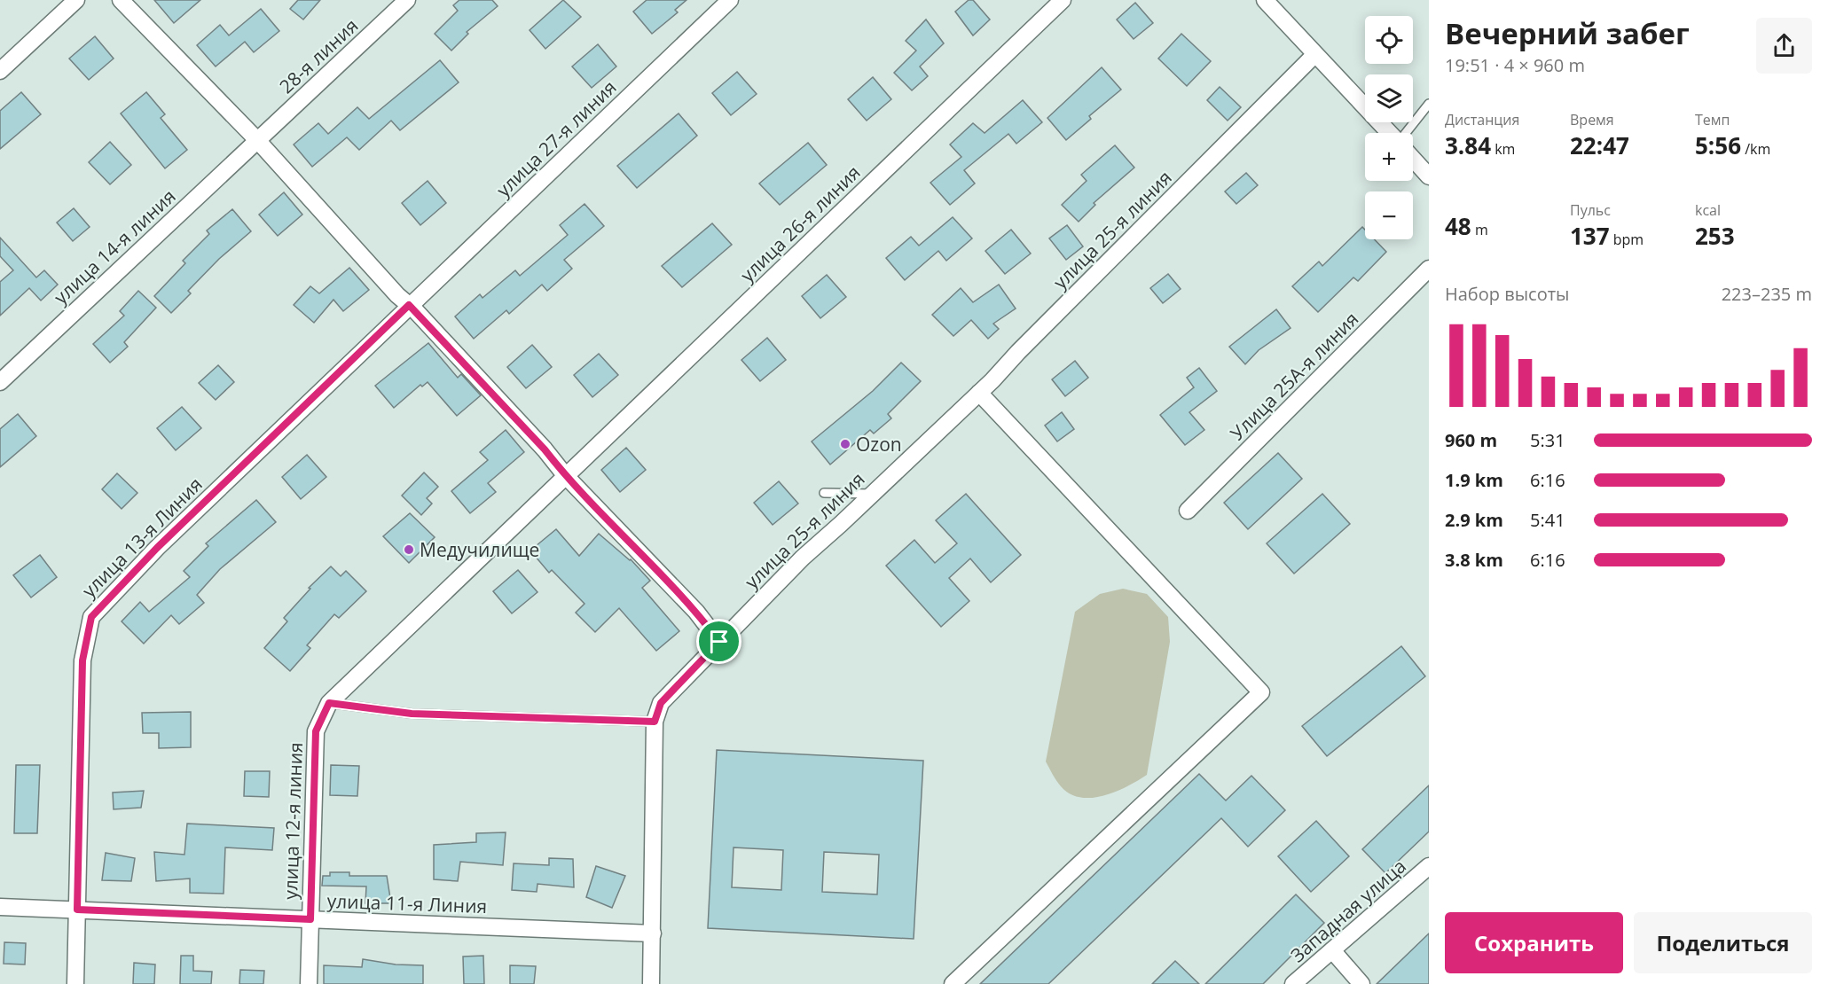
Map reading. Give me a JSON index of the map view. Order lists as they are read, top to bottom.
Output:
{
  "streets": {
    "street": [
      "28-я линия",
      "улица 27-я линия",
      "улица 26-я линия",
      "улица 25-я линия",
      "улица 14-я линия",
      "Улица 25А-я линия",
      "улица 13-я Линия",
      "улица 12-я линия",
      "улица 11-я Линия",
      "Западная улица"
    ]
  },
  "crossings": [
    ["28-я линия", "улица 14-я линия"],
    ["улица 27-я линия", "улица 13-я Линия"],
    ["улица 26-я линия", "улица 12-я линия"],
    ["улица 25-я линия", "улица 11-я Линия"],
    ["улица 13-я Линия", "улица 11-я Линия"],
    ["улица 12-я линия", "улица 11-я Линия"]
  ],
  "places": ["Ozon", "Медучилище"],
  "page": {
    "heading": ["Вечерний забег", "19:51 · 4 × 960 m"],
    "map_buttons": ["+", "−"],
    "stats": [
      ["Дистанция", "3.84 km"],
      ["Время", "22:47"],
      ["Темп", "5:56 /km"],
      ["48 m"],
      ["Пульс", "137 bpm"],
      ["kcal", "253"]
    ],
    "chart": ["Набор высоты", "223–235 m"],
    "list": [
      {
        "name": "960 m",
        "note": "5:31"
      },
      {
        "name": "1.9 km",
        "note": "6:16"
      },
      {
        "name": "2.9 km",
        "note": "5:41"
      },
      {
        "name": "3.8 km",
        "note": "6:16"
      }
    ],
    "buttons": ["Сохранить", "Поделиться"]
  }
}
